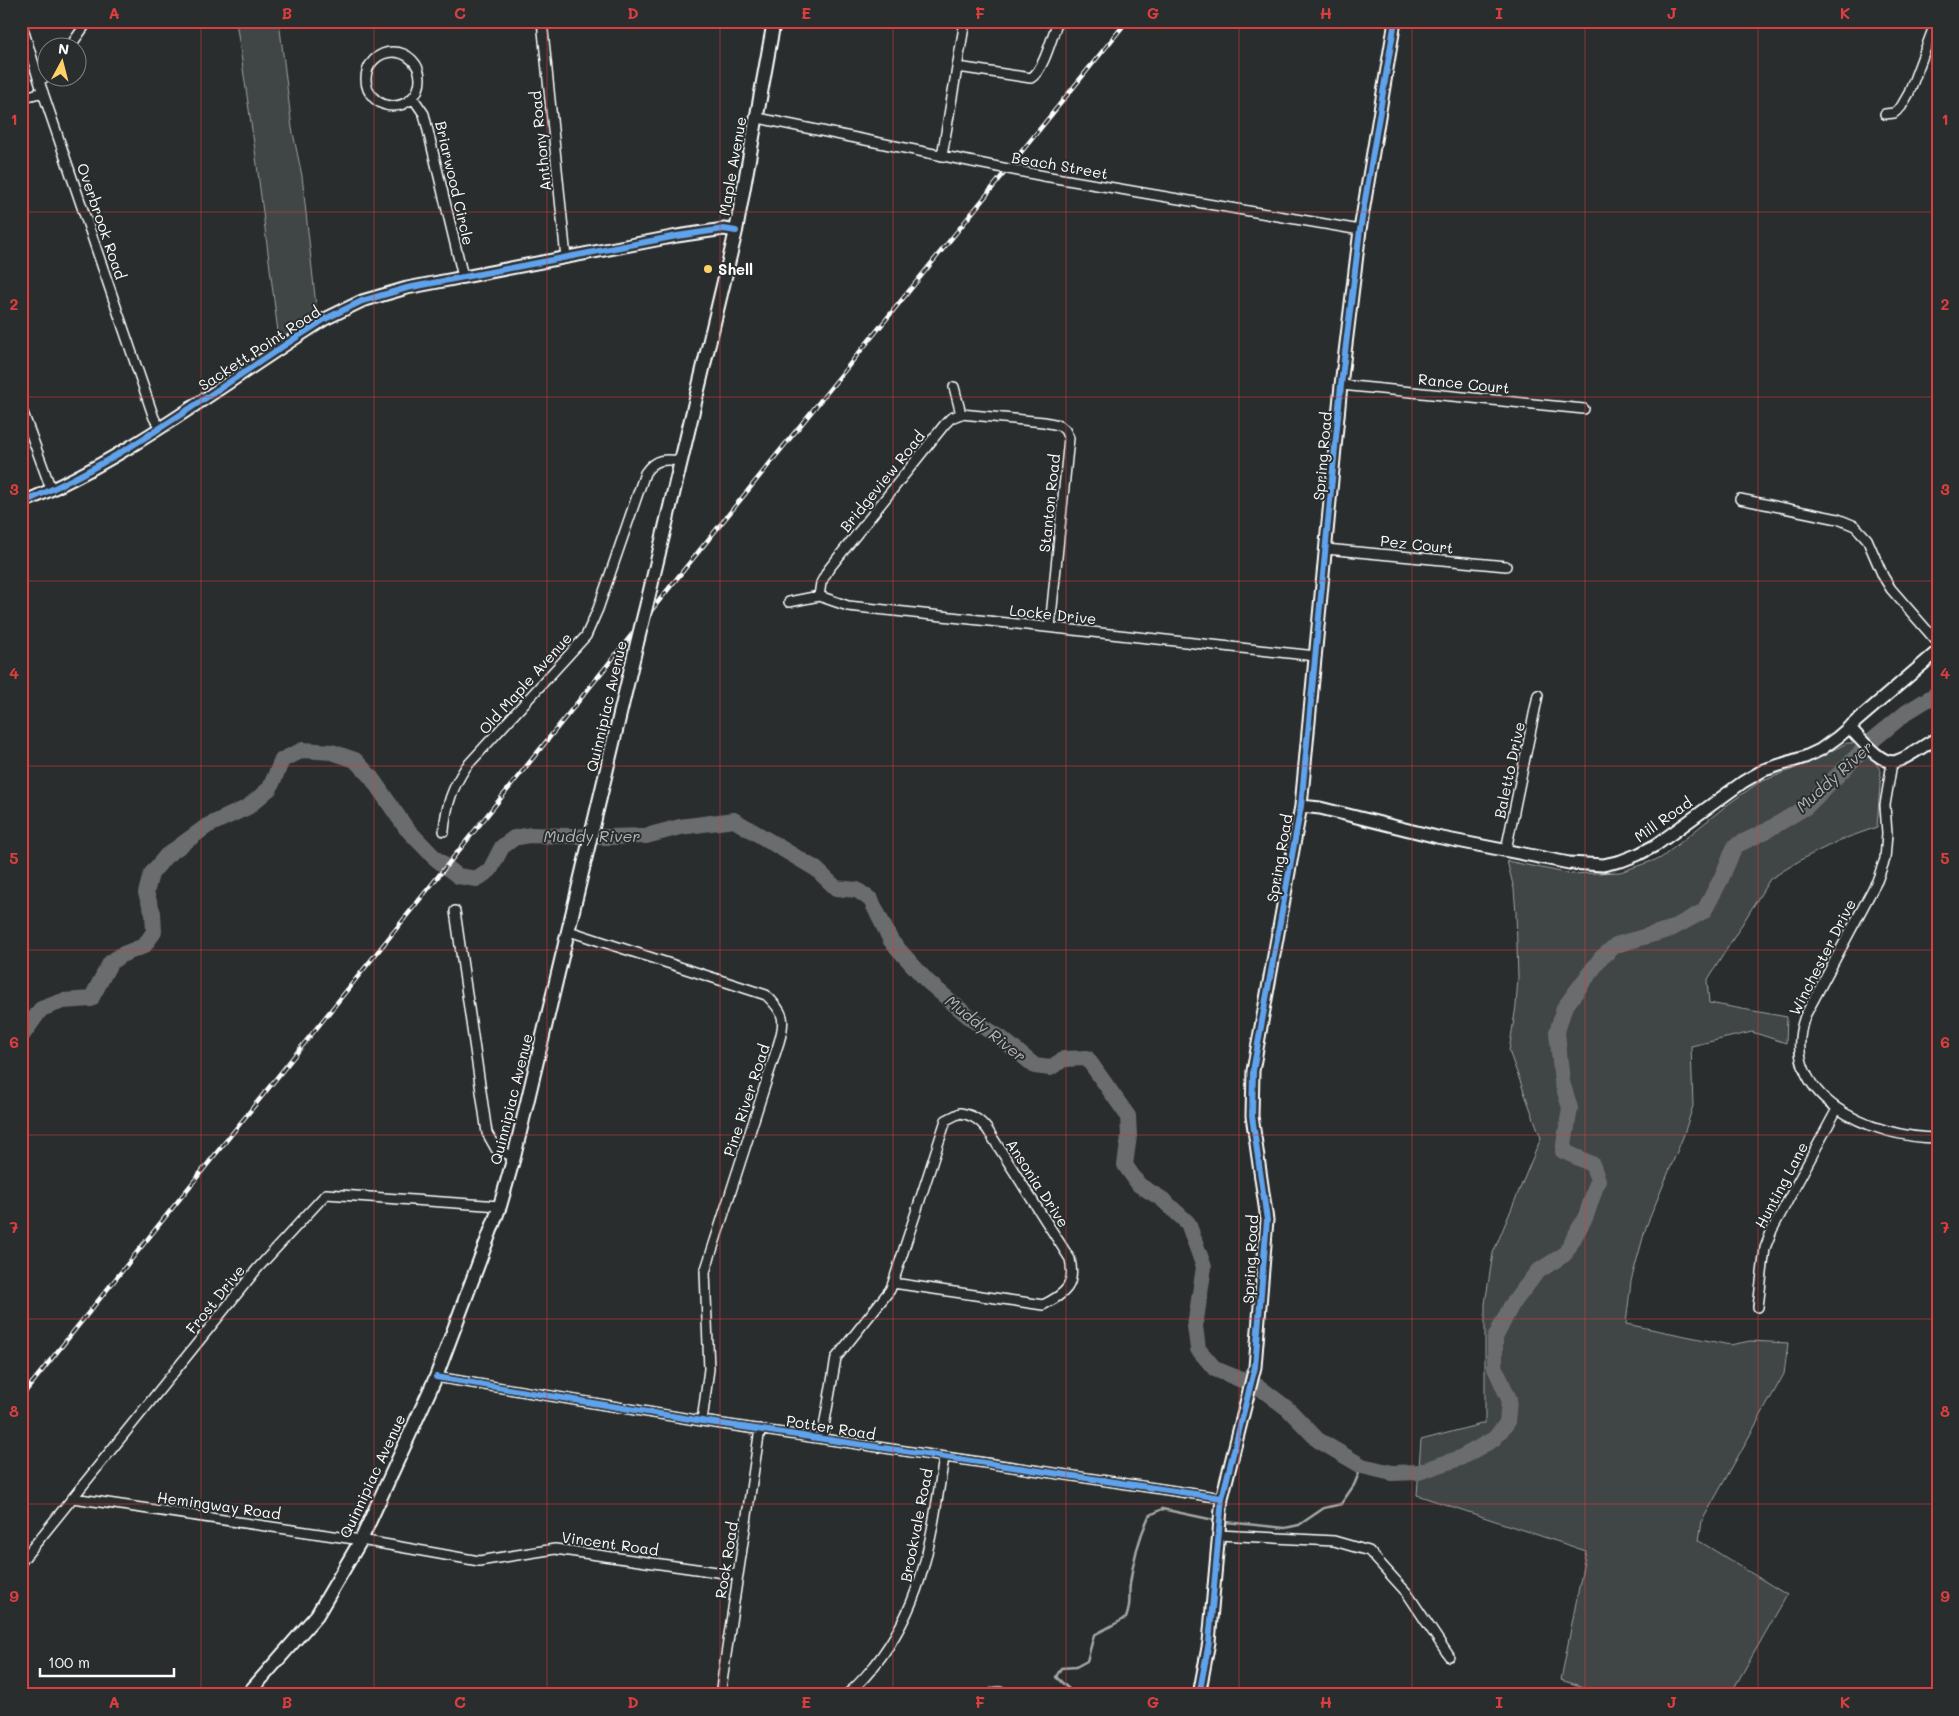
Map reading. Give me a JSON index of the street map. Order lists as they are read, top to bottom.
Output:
{
  "streets": {
    "main road": ["Maple Avenue", "Quinnipiac Avenue"],
    "street": [
      "Anthony Road",
      "Beach Street",
      "Briarwood Circle",
      "Overbrook Road",
      "Sackett Point Road",
      "Rance Court",
      "Spring Road",
      "Bridgeview Road",
      "Stanton Road",
      "Pez Court",
      "Locke Drive",
      "Old Maple Avenue",
      "Baletto Drive",
      "Mill Road",
      "Winchester Drive",
      "Pine River Road",
      "Ansonia Drive",
      "Hunting Lane",
      "Frost Drive",
      "Potter Road",
      "Hemingway Road",
      "Brookvale Road",
      "Vincent Road",
      "Rock Road"
    ]
  },
  "crossings": [
    ["Anthony Road", "Sackett Point Road"],
    ["Beach Street", "Maple Avenue"],
    ["Beach Street", "Spring Road"],
    ["Maple Avenue", "Sackett Point Road"],
    ["Maple Avenue", "Old Maple Avenue"],
    ["Maple Avenue", "Quinnipiac Avenue"],
    ["Briarwood Circle", "Sackett Point Road"],
    ["Overbrook Road", "Sackett Point Road"],
    ["Rance Court", "Spring Road"],
    ["Spring Road", "Pez Court"],
    ["Spring Road", "Locke Drive"],
    ["Spring Road", "Mill Road"],
    ["Spring Road", "Potter Road"],
    ["Bridgeview Road", "Stanton Road"],
    ["Bridgeview Road", "Locke Drive"],
    ["Stanton Road", "Locke Drive"],
    ["Old Maple Avenue", "Quinnipiac Avenue"],
    ["Quinnipiac Avenue", "Pine River Road"],
    ["Quinnipiac Avenue", "Frost Drive"],
    ["Quinnipiac Avenue", "Potter Road"],
    ["Quinnipiac Avenue", "Hemingway Road"],
    ["Quinnipiac Avenue", "Vincent Road"],
    ["Baletto Drive", "Mill Road"],
    ["Winchester Drive", "Hunting Lane"],
    ["Pine River Road", "Potter Road"],
    ["Ansonia Drive", "Potter Road"],
    ["Frost Drive", "Hemingway Road"],
    ["Potter Road", "Brookvale Road"],
    ["Potter Road", "Rock Road"],
    ["Hemingway Road", "Vincent Road"],
    ["Vincent Road", "Rock Road"]
  ],
  "water": ["Muddy River"],
  "places": ["Shell"],
  "scale_bar": "100 m",
  "north": "top",
  "grid": {
    "columns": [
      "A",
      "B",
      "C",
      "D",
      "E",
      "F",
      "G",
      "H",
      "I",
      "J",
      "K"
    ],
    "rows": [
      "1",
      "2",
      "3",
      "4",
      "5",
      "6",
      "7",
      "8",
      "9"
    ]
  }
}
